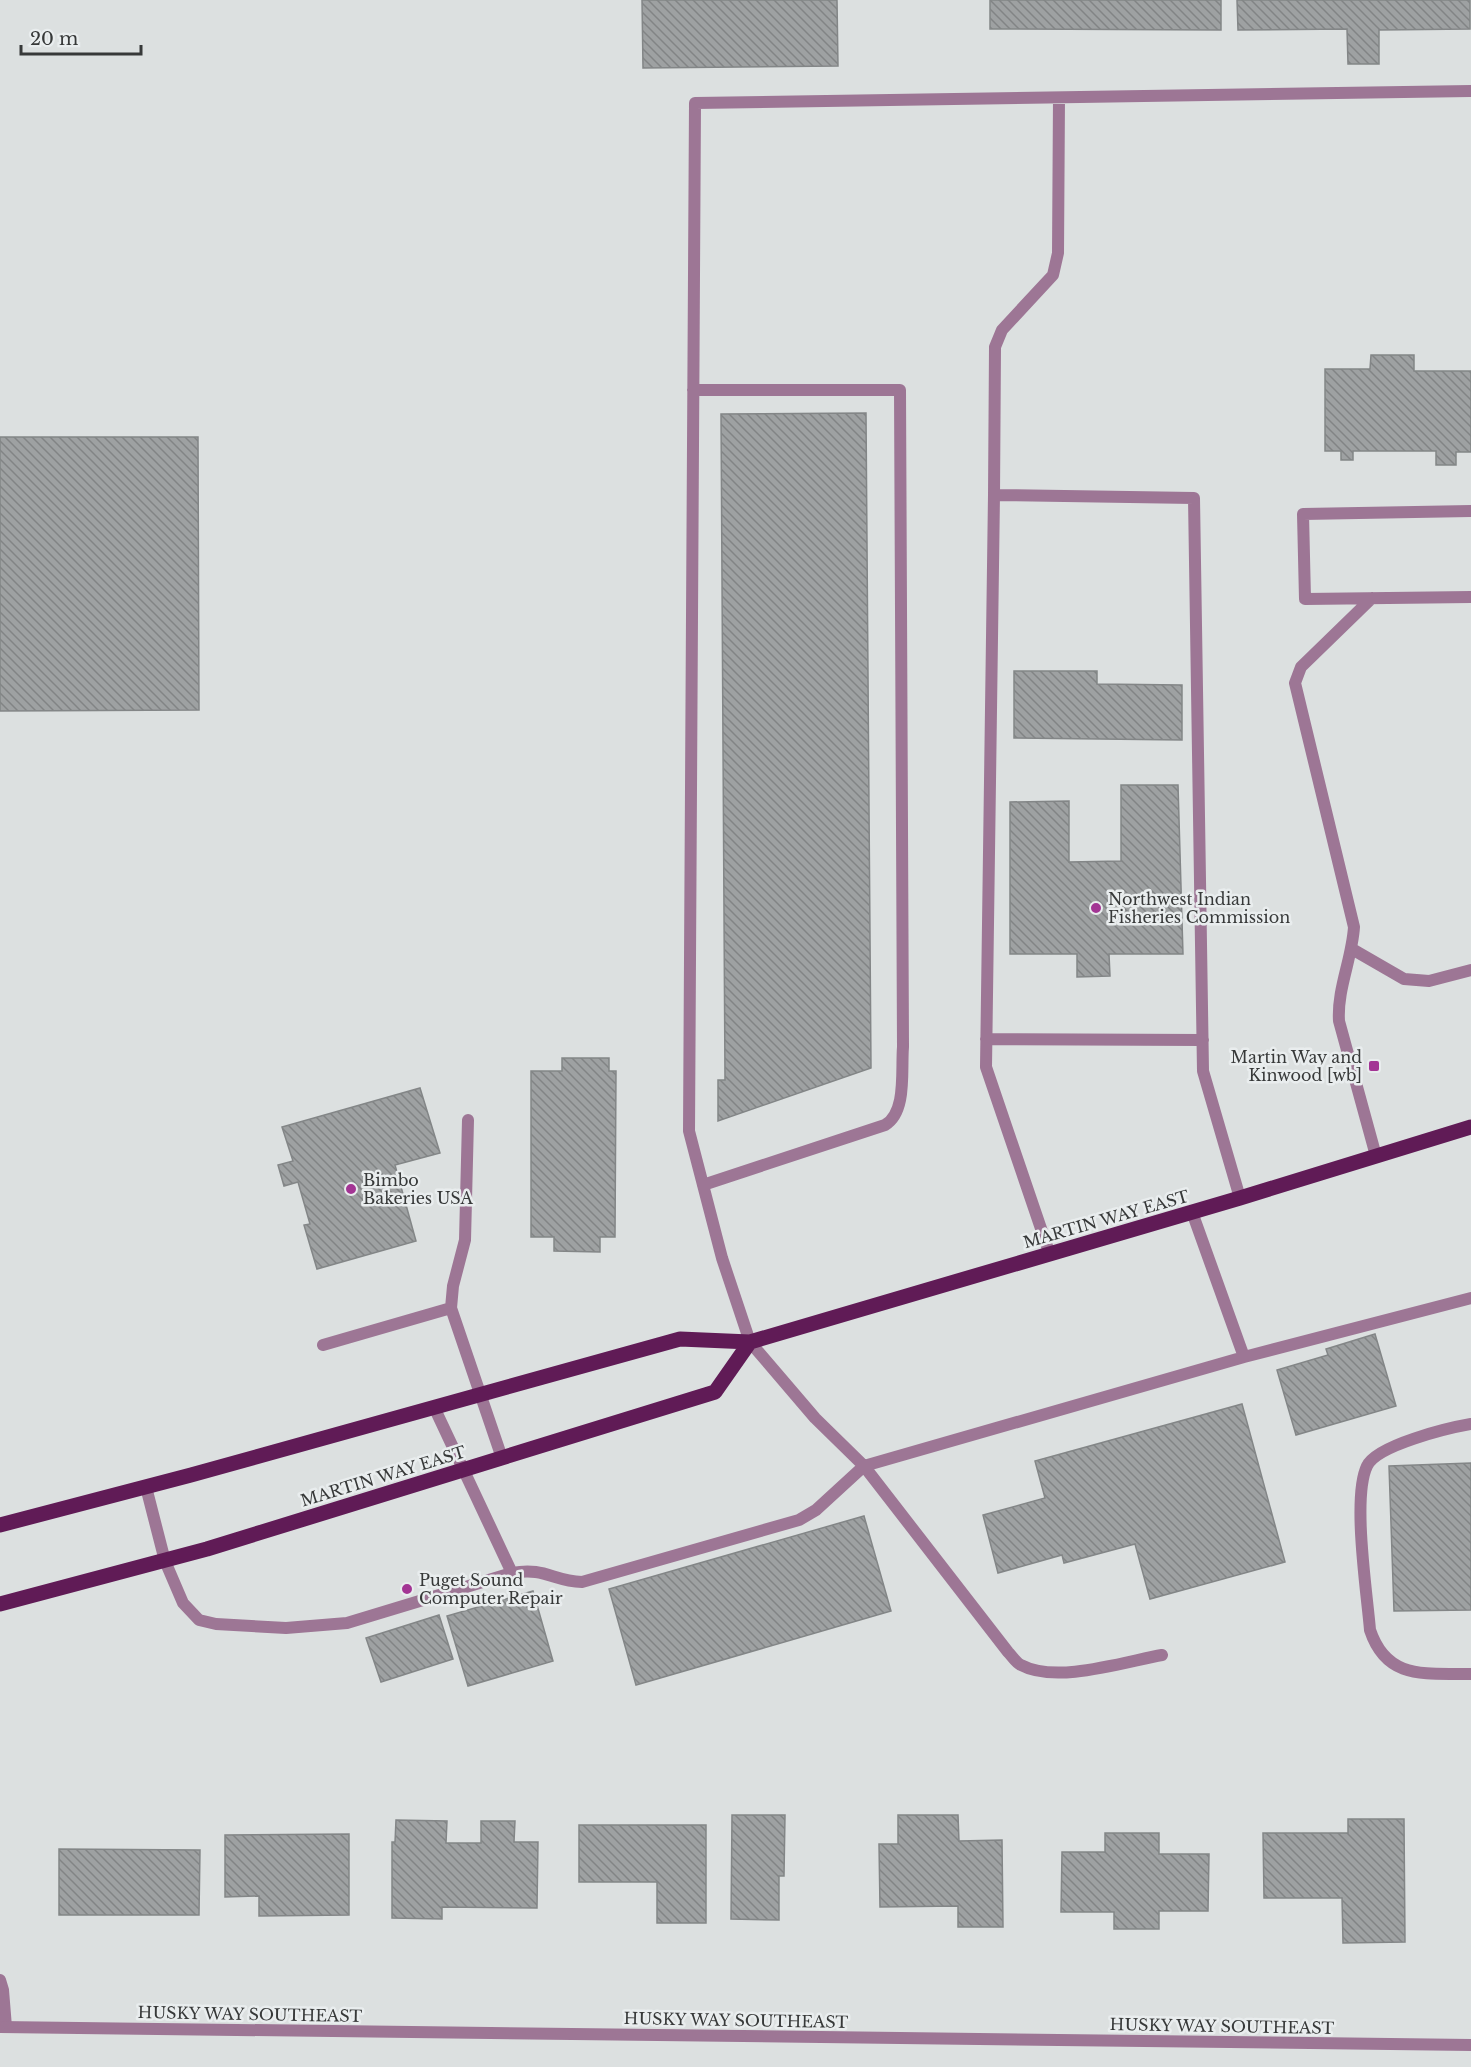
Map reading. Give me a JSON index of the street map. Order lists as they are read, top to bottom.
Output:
{
  "streets": {
    "main road": ["MARTIN WAY EAST"],
    "street": ["HUSKY WAY SOUTHEAST"]
  },
  "places": {
    "other": ["Northwest Indian Fisheries Commission", "Bimbo Bakeries USA", "Puget Sound Computer Repair"],
    "transit": ["Martin Way and Kinwood [wb]"]
  },
  "scale_bar": "20 m"
}
